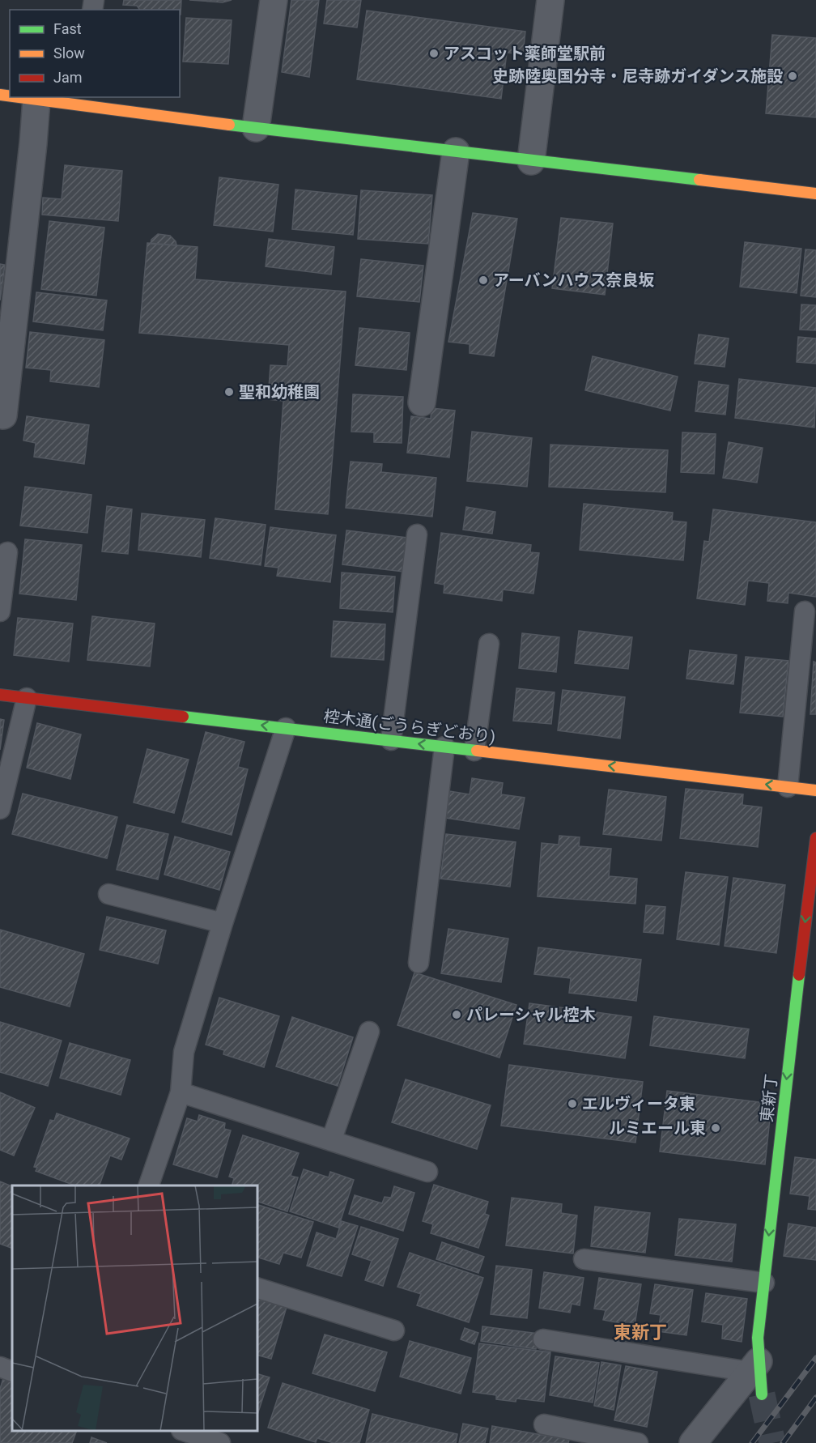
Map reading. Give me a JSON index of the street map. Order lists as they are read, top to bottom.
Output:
{
  "streets": {
    "street": ["椌木通(ごうらぎどおり)", "東新丁"]
  },
  "one_way": ["椌木通(ごうらぎどおり)", "東新丁"],
  "districts": ["東新丁"],
  "places": [
    "アスコット薬師堂駅前",
    "史跡陸奥国分寺・尼寺跡ガイダンス施設",
    "アーバンハウス奈良坂",
    "聖和幼稚園",
    "パレーシャル椌木",
    "エルヴィータ東",
    "ルミエール東"
  ],
  "legend": ["Fast", "Slow", "Jam"]
}
